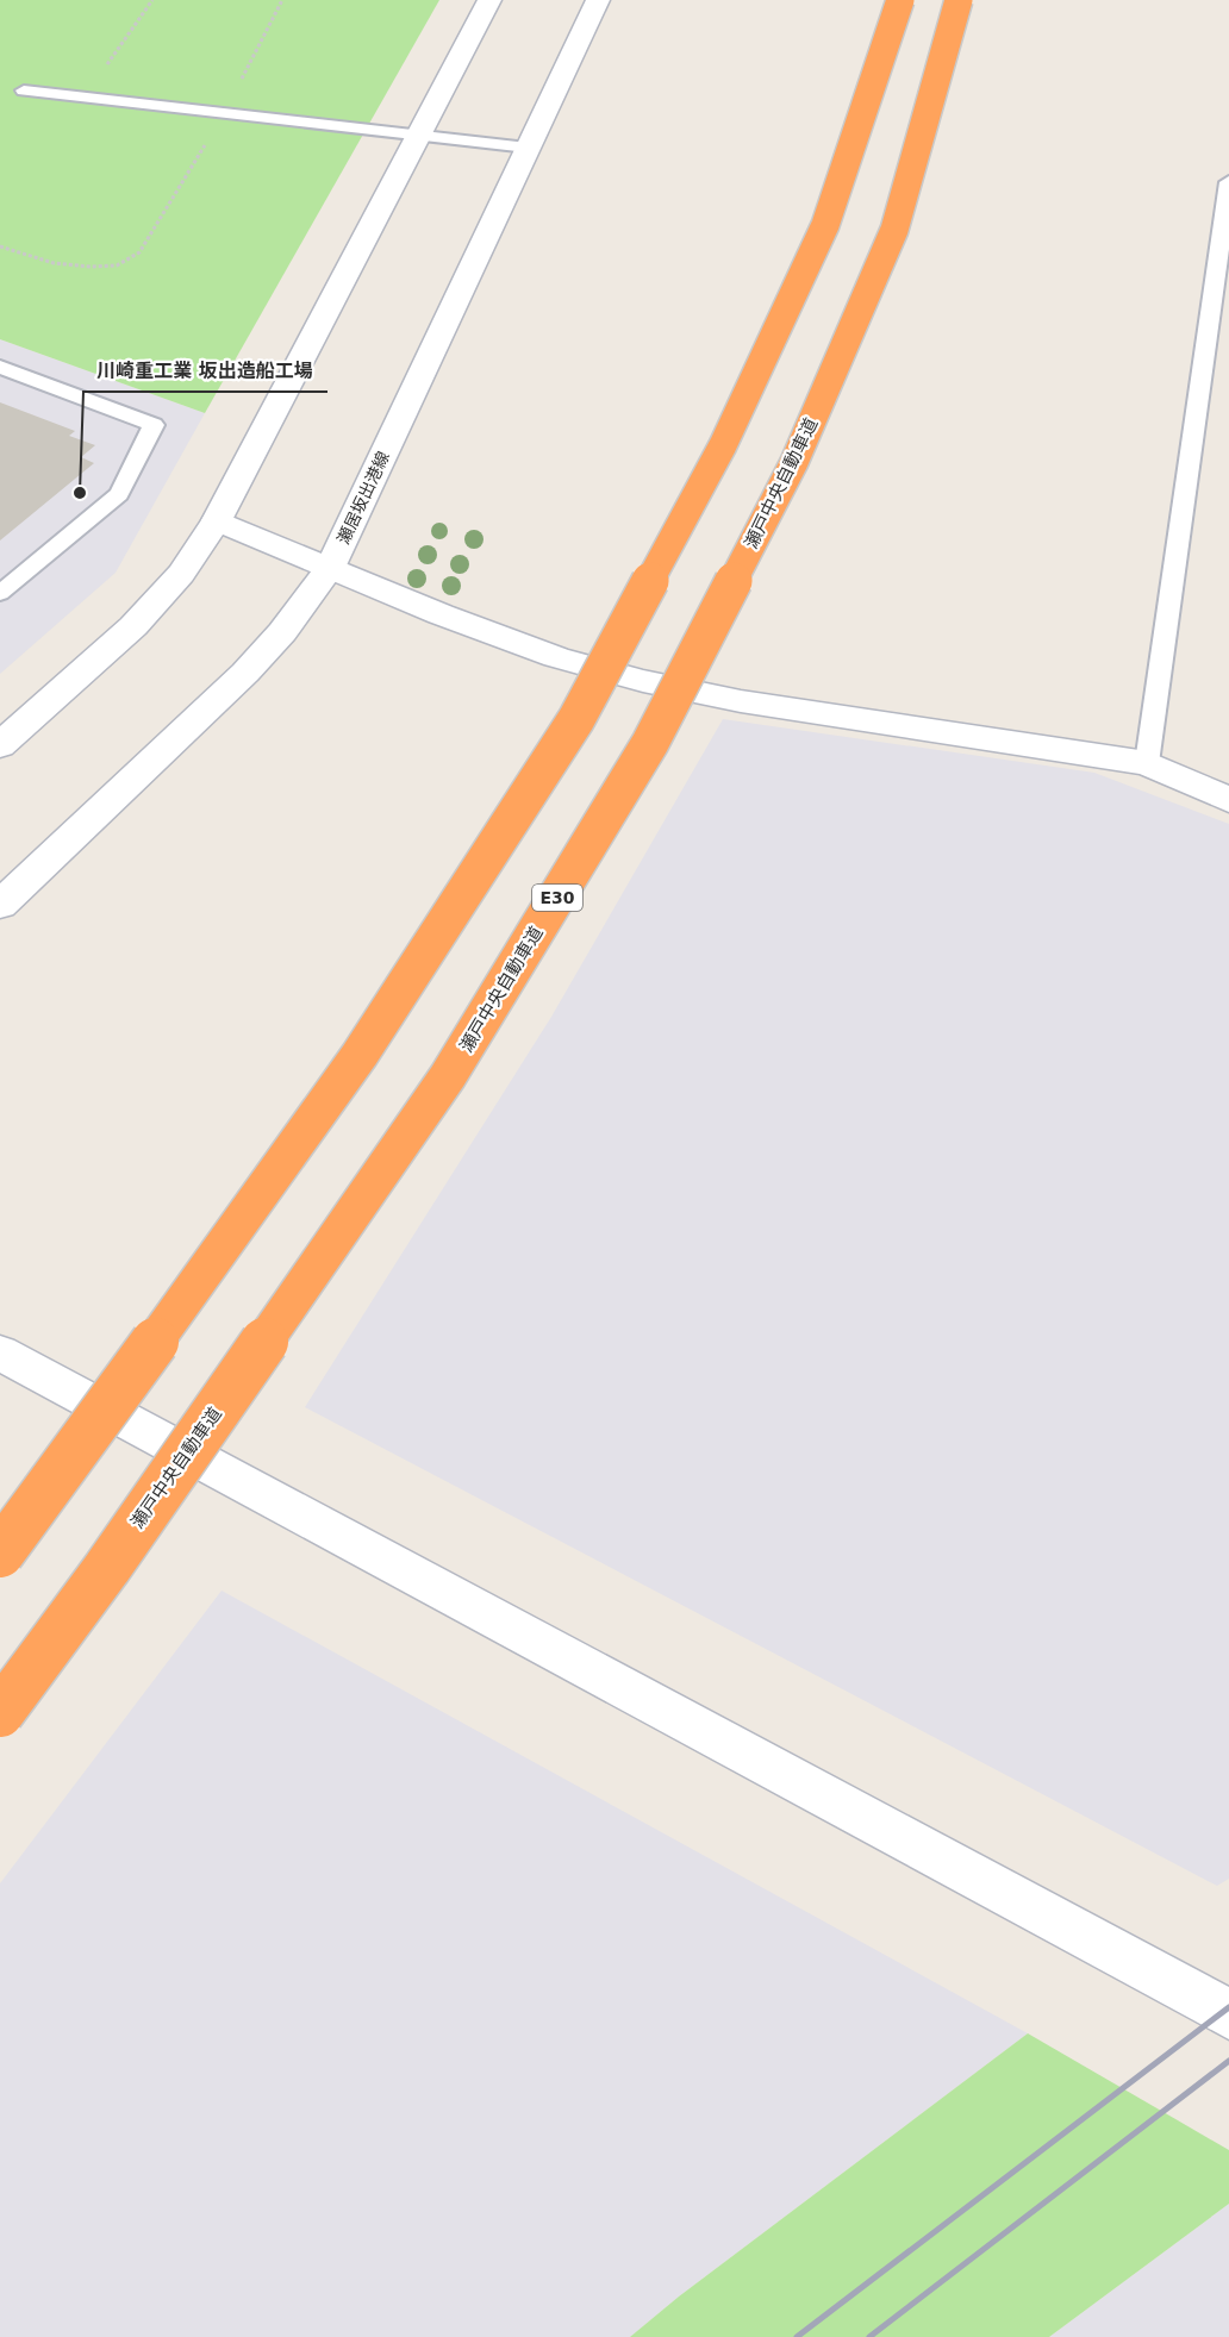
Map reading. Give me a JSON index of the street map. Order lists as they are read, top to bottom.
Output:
{
  "streets": {
    "highway": ["瀬戸中央自動車道", "E30"],
    "main road": ["瀬居坂出港線"]
  },
  "places": ["川崎重工業 坂出造船工場"]
}
